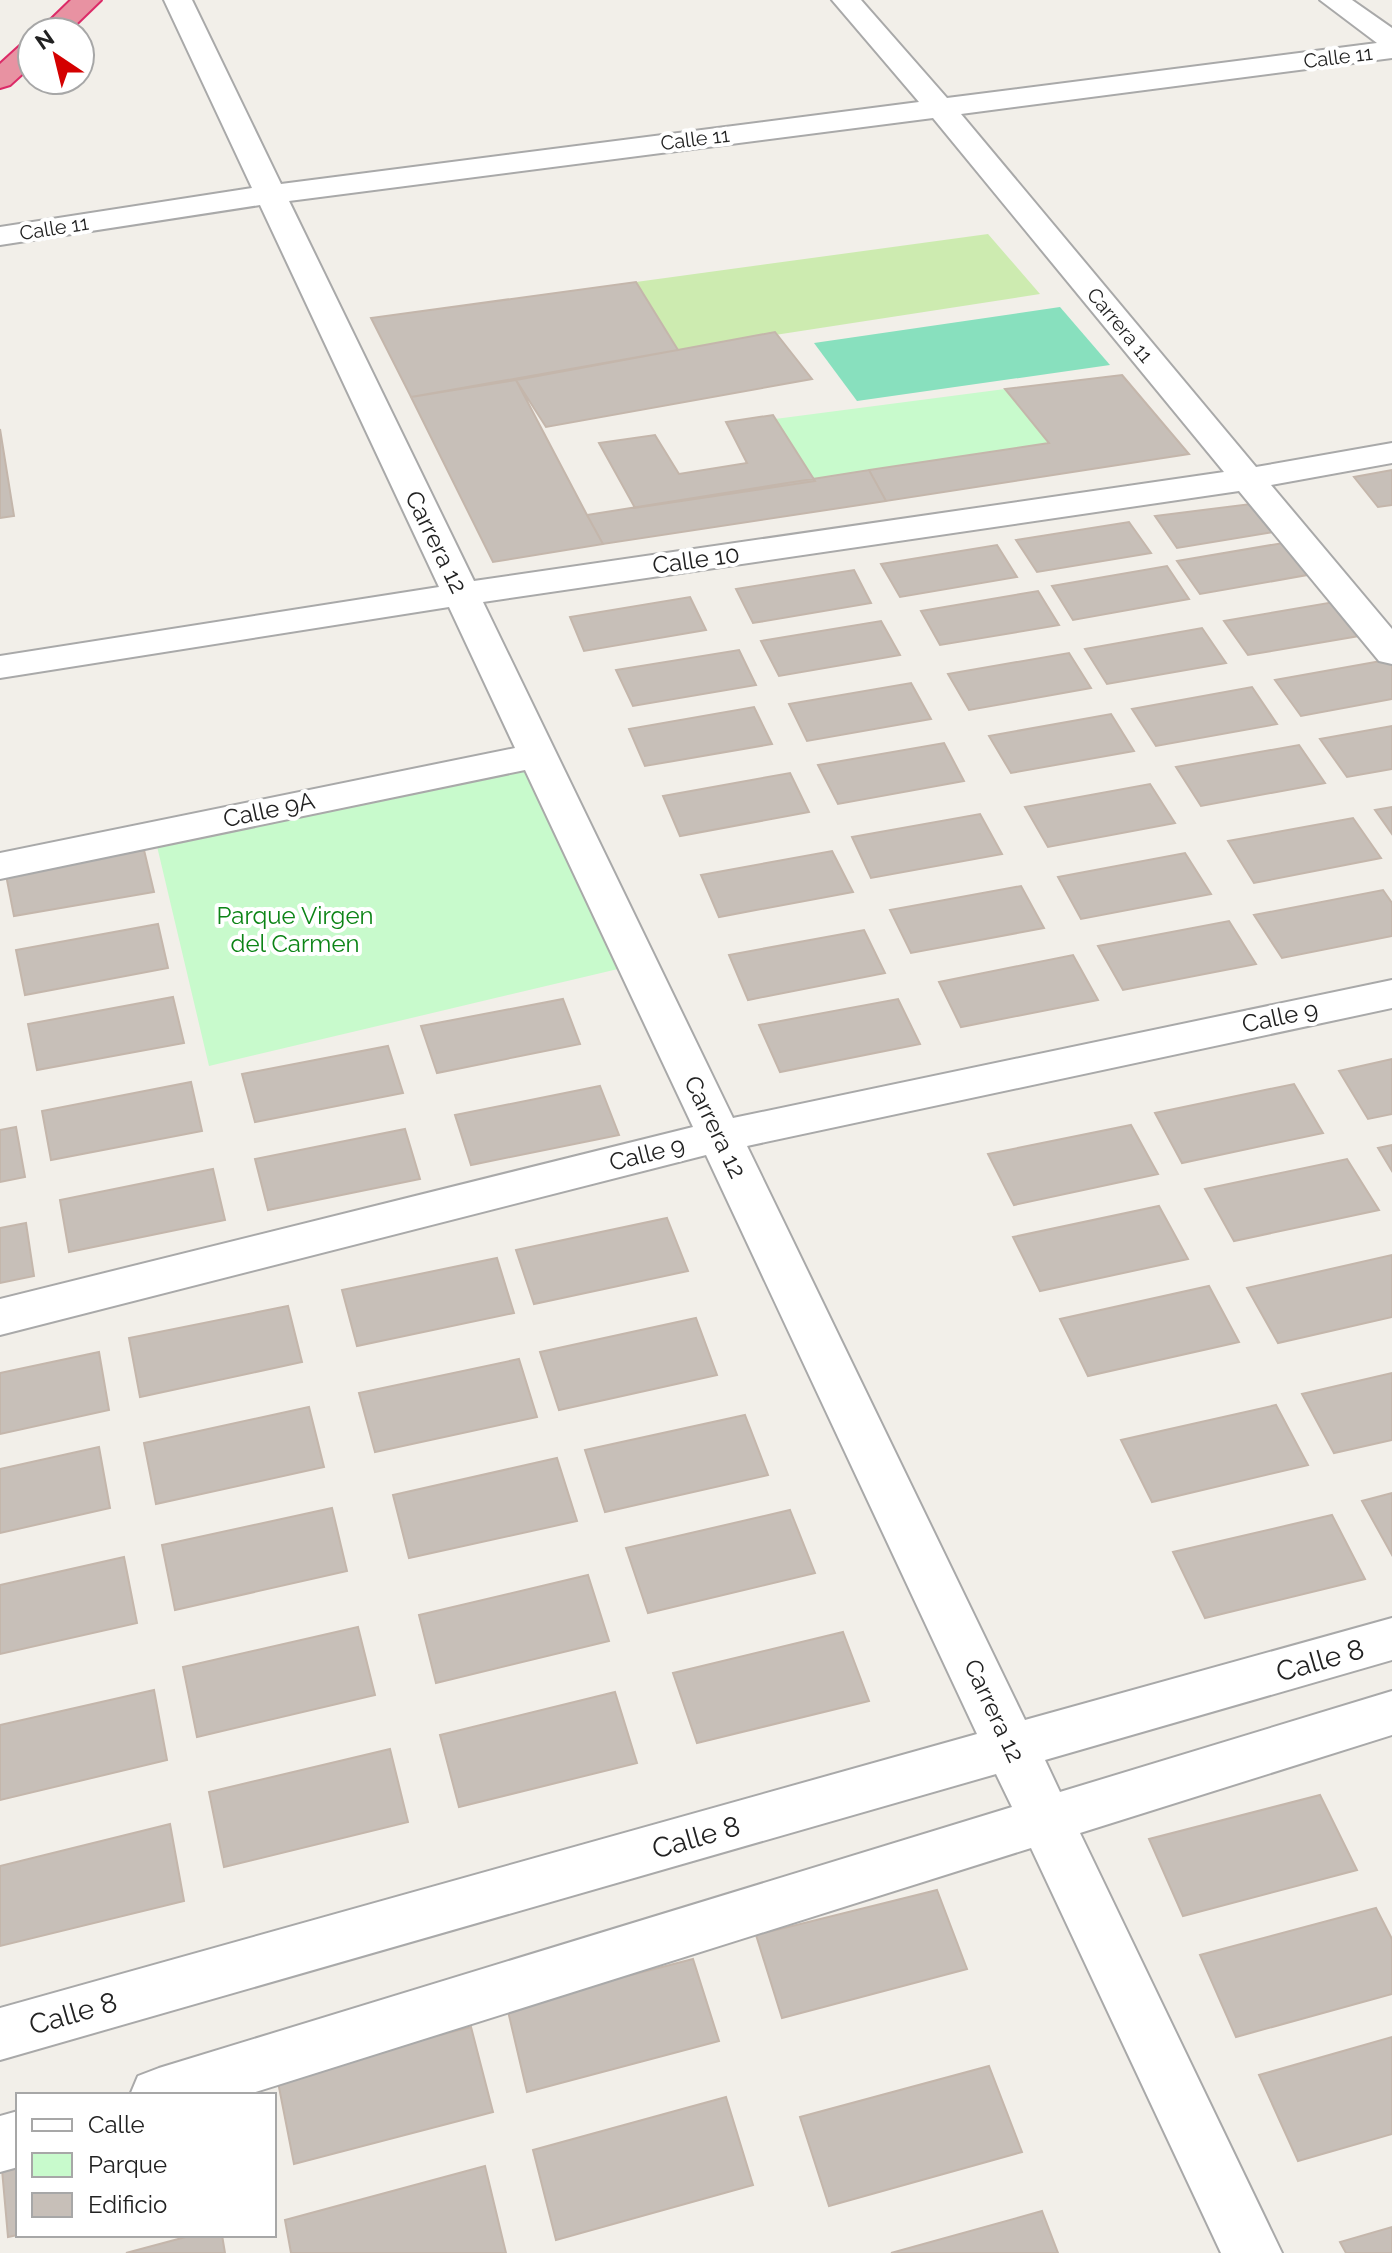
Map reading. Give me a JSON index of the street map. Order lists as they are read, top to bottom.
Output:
{
  "streets": {
    "street": [
      "Calle 11",
      "Carrera 11",
      "Carrera 12",
      "Calle 10",
      "Calle 9A",
      "Calle 9",
      "Calle 8"
    ]
  },
  "crossings": [
    ["Calle 11", "Carrera 11"],
    ["Calle 11", "Carrera 12"],
    ["Carrera 11", "Calle 10"],
    ["Carrera 12", "Calle 10"],
    ["Carrera 12", "Calle 9A"],
    ["Carrera 12", "Calle 9"],
    ["Carrera 12", "Calle 8"]
  ],
  "parks": ["Parque Virgen del Carmen"],
  "legend": ["Calle", "Parque", "Edificio"],
  "north": "top left"
}
